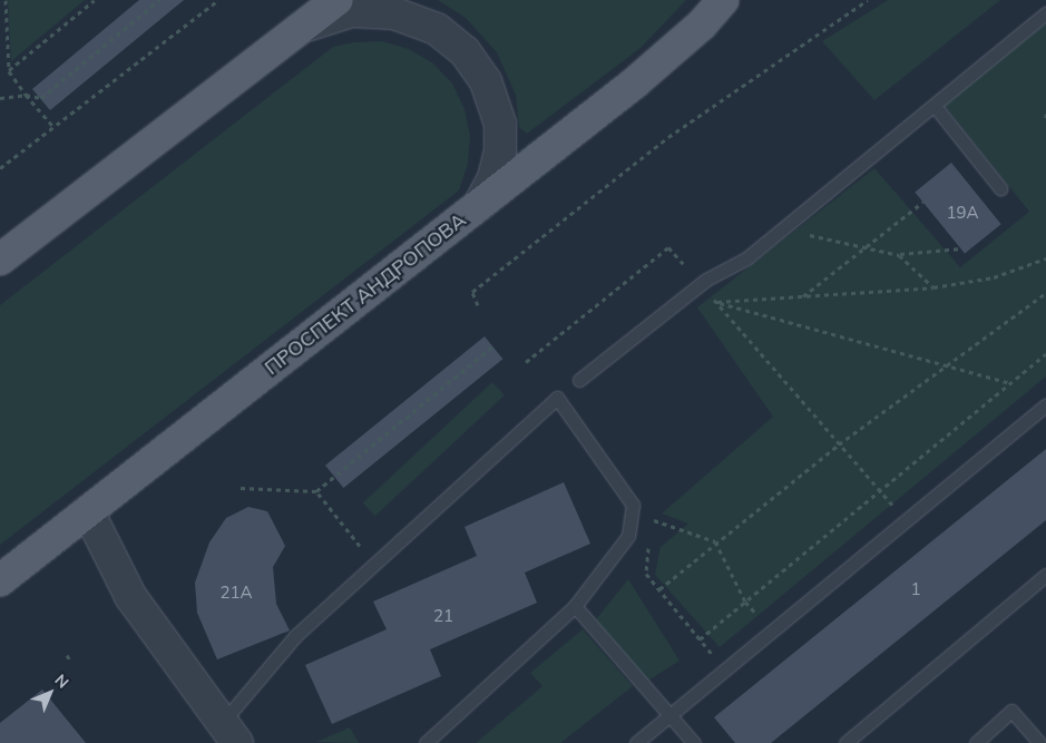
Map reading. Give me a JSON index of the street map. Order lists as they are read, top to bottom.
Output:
{
  "streets": {
    "main road": ["ПРОСПЕКТ АНДРОПОВА"]
  },
  "house_numbers": [
    "19А",
    "1",
    "21А",
    "21"
  ],
  "north": "top right"
}
